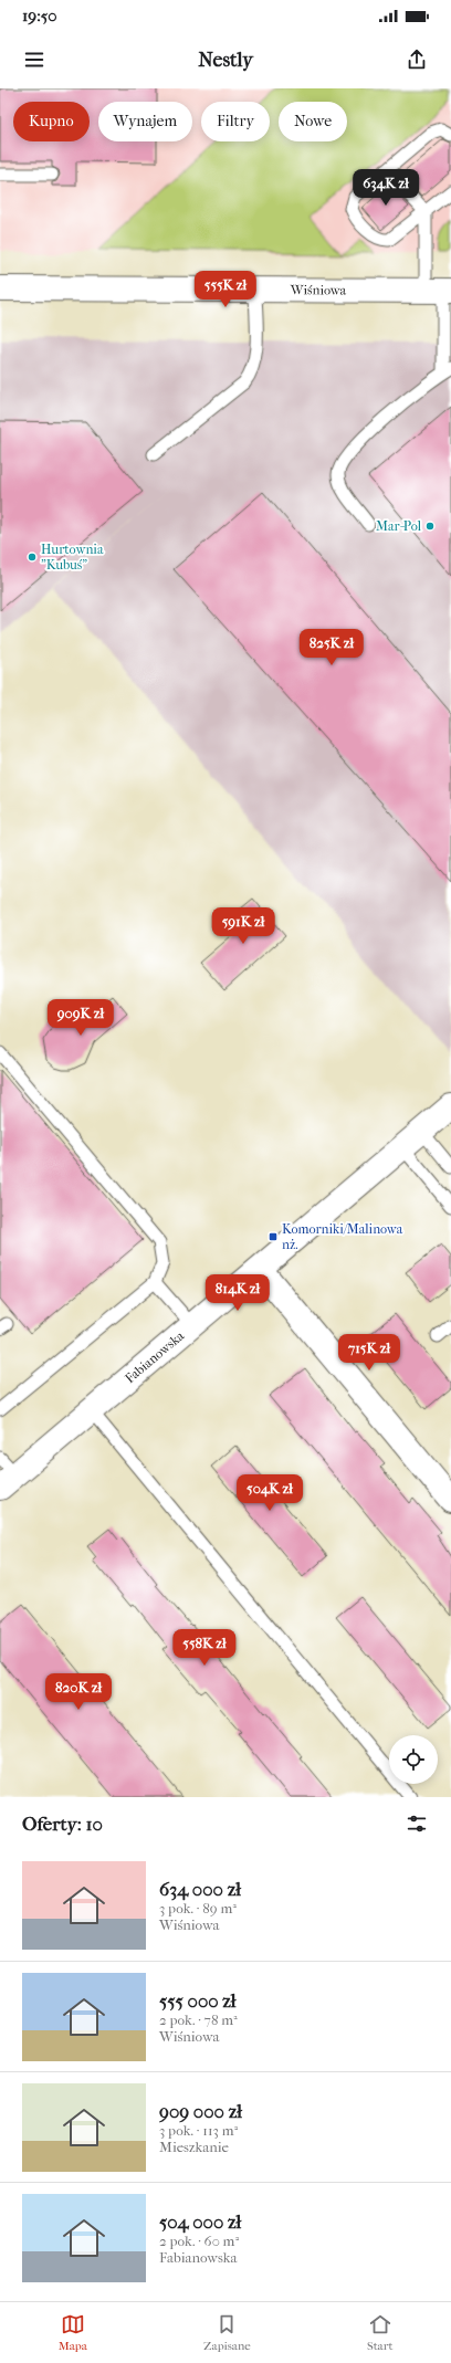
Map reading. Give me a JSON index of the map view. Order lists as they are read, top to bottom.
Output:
{
  "streets": {
    "street": ["Wiśniowa", "Fabianowska"]
  },
  "places": {
    "other": ["Mar-Pol", "Hurtownia \"Kubuś\""],
    "transit": ["Komorniki/Malinowa nż."]
  },
  "page": {
    "status": "19:50",
    "header": "Nestly",
    "chip": [
      "Kupno",
      "Wynajem",
      "Filtry",
      "Nowe"
    ],
    "price": [
      "634K zł",
      "555K zł",
      "825K zł",
      "591K zł",
      "909K zł",
      "814K zł",
      "715K zł",
      "504K zł",
      "558K zł",
      "820K zł"
    ],
    "heading": "Oferty: 10",
    "list": [
      {
        "name": "634 000 zł",
        "note": "3 pok. · 89 m² · Wiśniowa"
      },
      {
        "name": "555 000 zł",
        "note": "2 pok. · 78 m² · Wiśniowa"
      },
      {
        "name": "909 000 zł",
        "note": "3 pok. · 113 m² · Mieszkanie"
      },
      {
        "name": "504 000 zł",
        "note": "2 pok. · 60 m² · Fabianowska"
      }
    ],
    "tabs": ["Mapa", "Zapisane", "Start"]
  }
}
